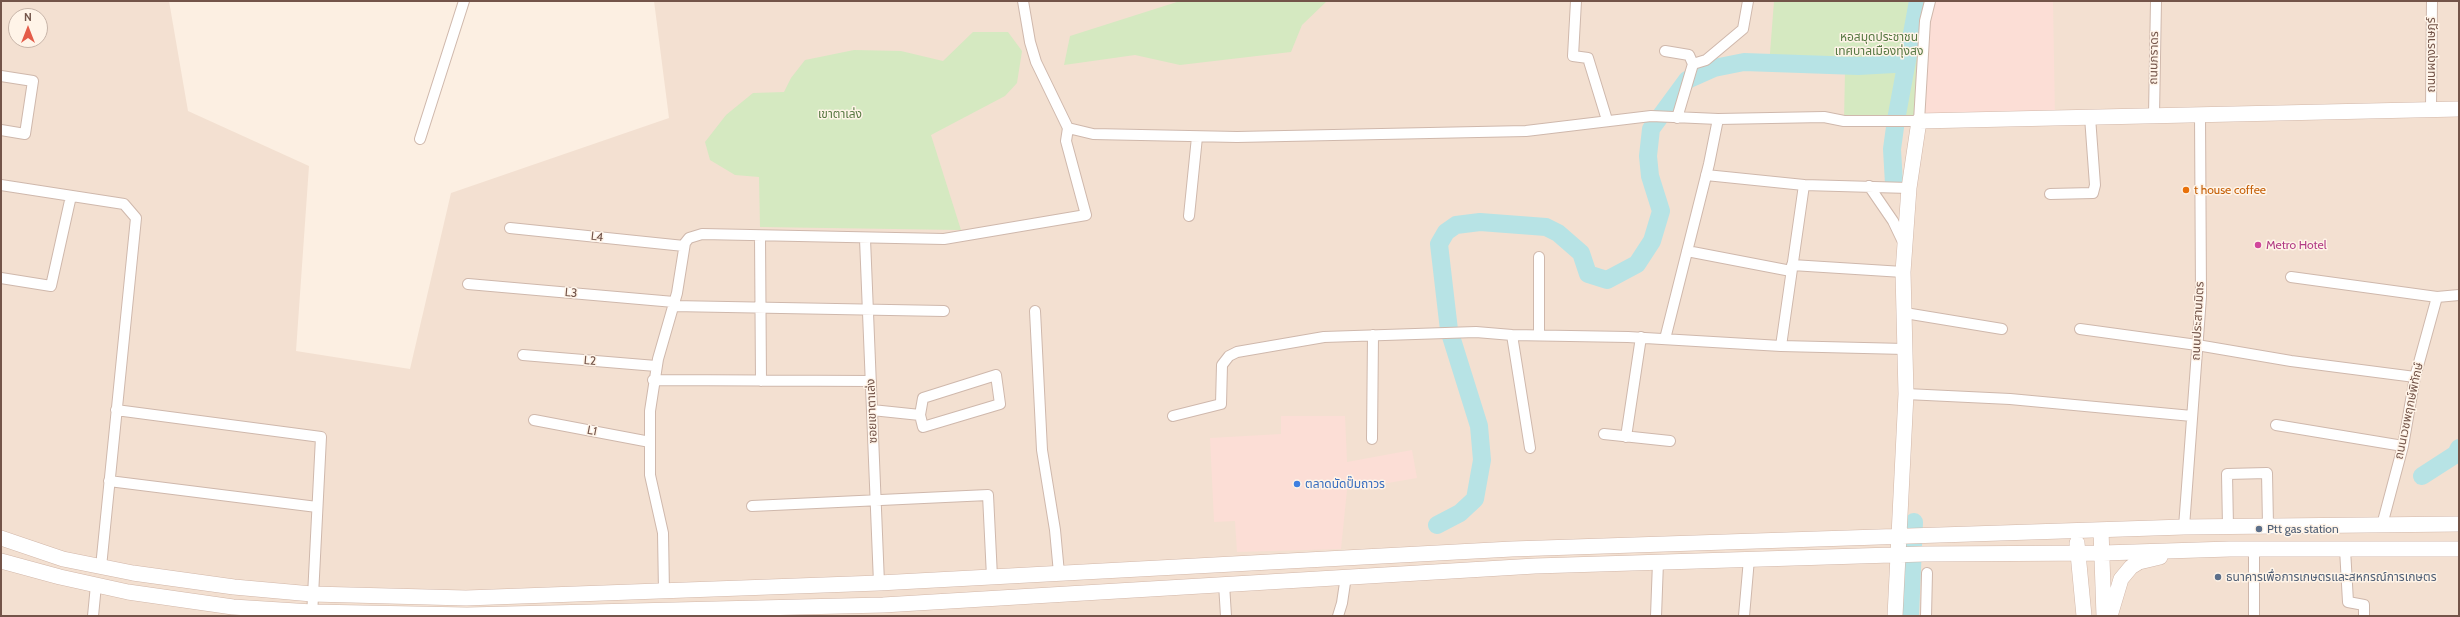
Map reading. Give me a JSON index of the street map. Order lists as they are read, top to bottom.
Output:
{
  "streets": {
    "street": [
      "ถนนผดุงราษฎร์",
      "ถนนภราดร",
      "L4",
      "L3",
      "ถนนประสานมิตร",
      "L2",
      "ซอยเขาตาเล่ง",
      "ถนนเวชพฤกษ์พิทักษ์",
      "L1"
    ]
  },
  "crossings": [
    ["L3", "ซอยเขาตาเล่ง"]
  ],
  "parks": ["หอสมุดประชาชน เทศบาลเมืองทุ่งสง", "เขาตาเล่ง"],
  "places": [
    "t house coffee",
    "Metro Hotel",
    "ตลาดนัดปั๊มถาวร",
    "Ptt gas station",
    "ธนาคารเพื่อการเกษตรและสหกรณ์การเกษตร"
  ],
  "north": "top"
}
